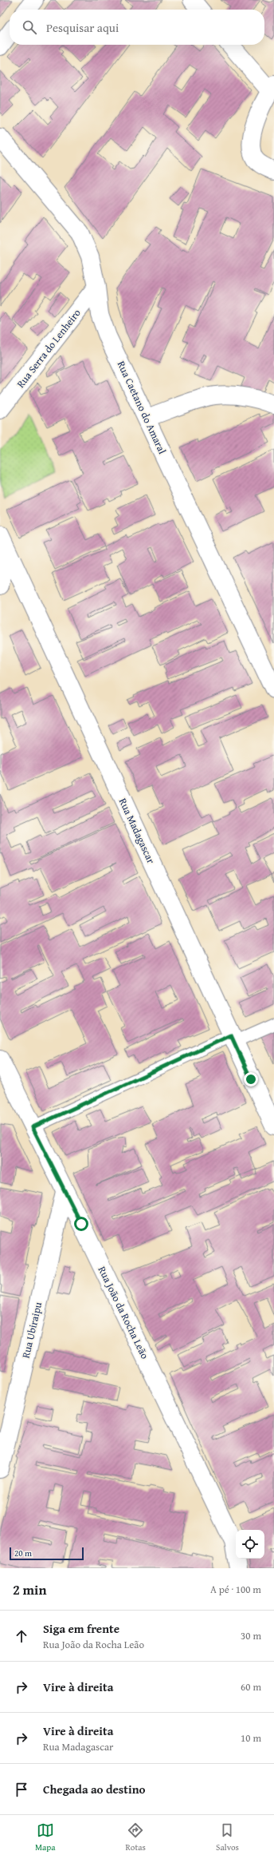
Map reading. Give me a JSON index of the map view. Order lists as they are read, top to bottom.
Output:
{
  "streets": {
    "street": [
      "Rua Serra do Lenheiro",
      "Rua Caetano do Amaral",
      "Rua Madagascar",
      "Rua João da Rocha Leão",
      "Rua Ubiraipu"
    ]
  },
  "crossings": [
    ["Rua Serra do Lenheiro", "Rua Caetano do Amaral"],
    ["Rua João da Rocha Leão", "Rua Ubiraipu"]
  ],
  "scale_bar": "20 m",
  "page": {
    "search": "Pesquisar aqui",
    "scale": "20 m",
    "heading": ["2 min", "A pé · 100 m"],
    "list": [
      ["Siga em frente", "Rua João da Rocha Leão", "30 m"],
      ["Vire à direita", "60 m"],
      ["Vire à direita", "Rua Madagascar", "10 m"],
      "Chegada ao destino"
    ],
    "nav": ["Mapa", "Rotas", "Salvos"]
  }
}
